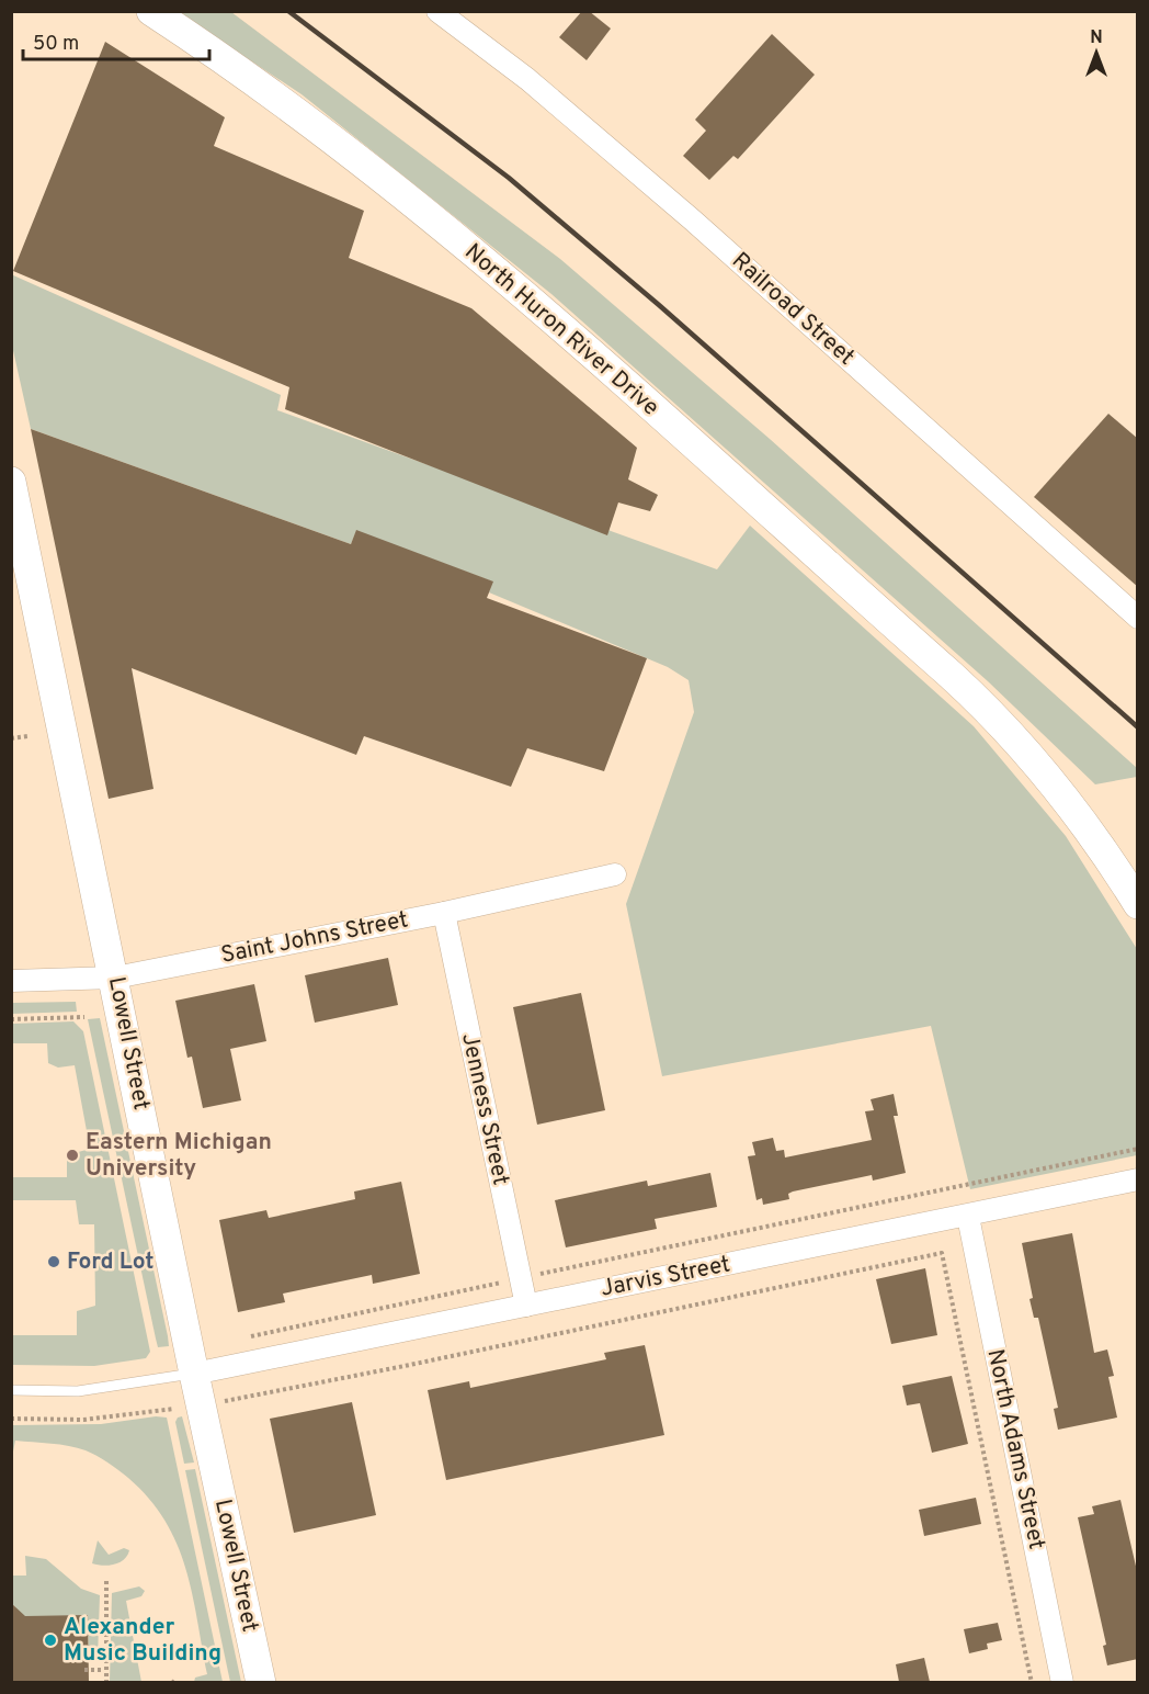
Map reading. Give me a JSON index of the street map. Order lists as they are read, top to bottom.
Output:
{
  "streets": {
    "main road": ["North Huron River Drive", "Lowell Street"],
    "street": [
      "Railroad Street",
      "Saint Johns Street",
      "Jenness Street",
      "Jarvis Street",
      "North Adams Street"
    ]
  },
  "crossings": [
    ["Saint Johns Street", "Lowell Street"],
    ["Saint Johns Street", "Jenness Street"],
    ["Lowell Street", "Jarvis Street"],
    ["Jenness Street", "Jarvis Street"],
    ["Jarvis Street", "North Adams Street"]
  ],
  "places": ["Eastern Michigan University", "Ford Lot", "Alexander Music Building"],
  "scale_bar": "50 m",
  "north": "top"
}
